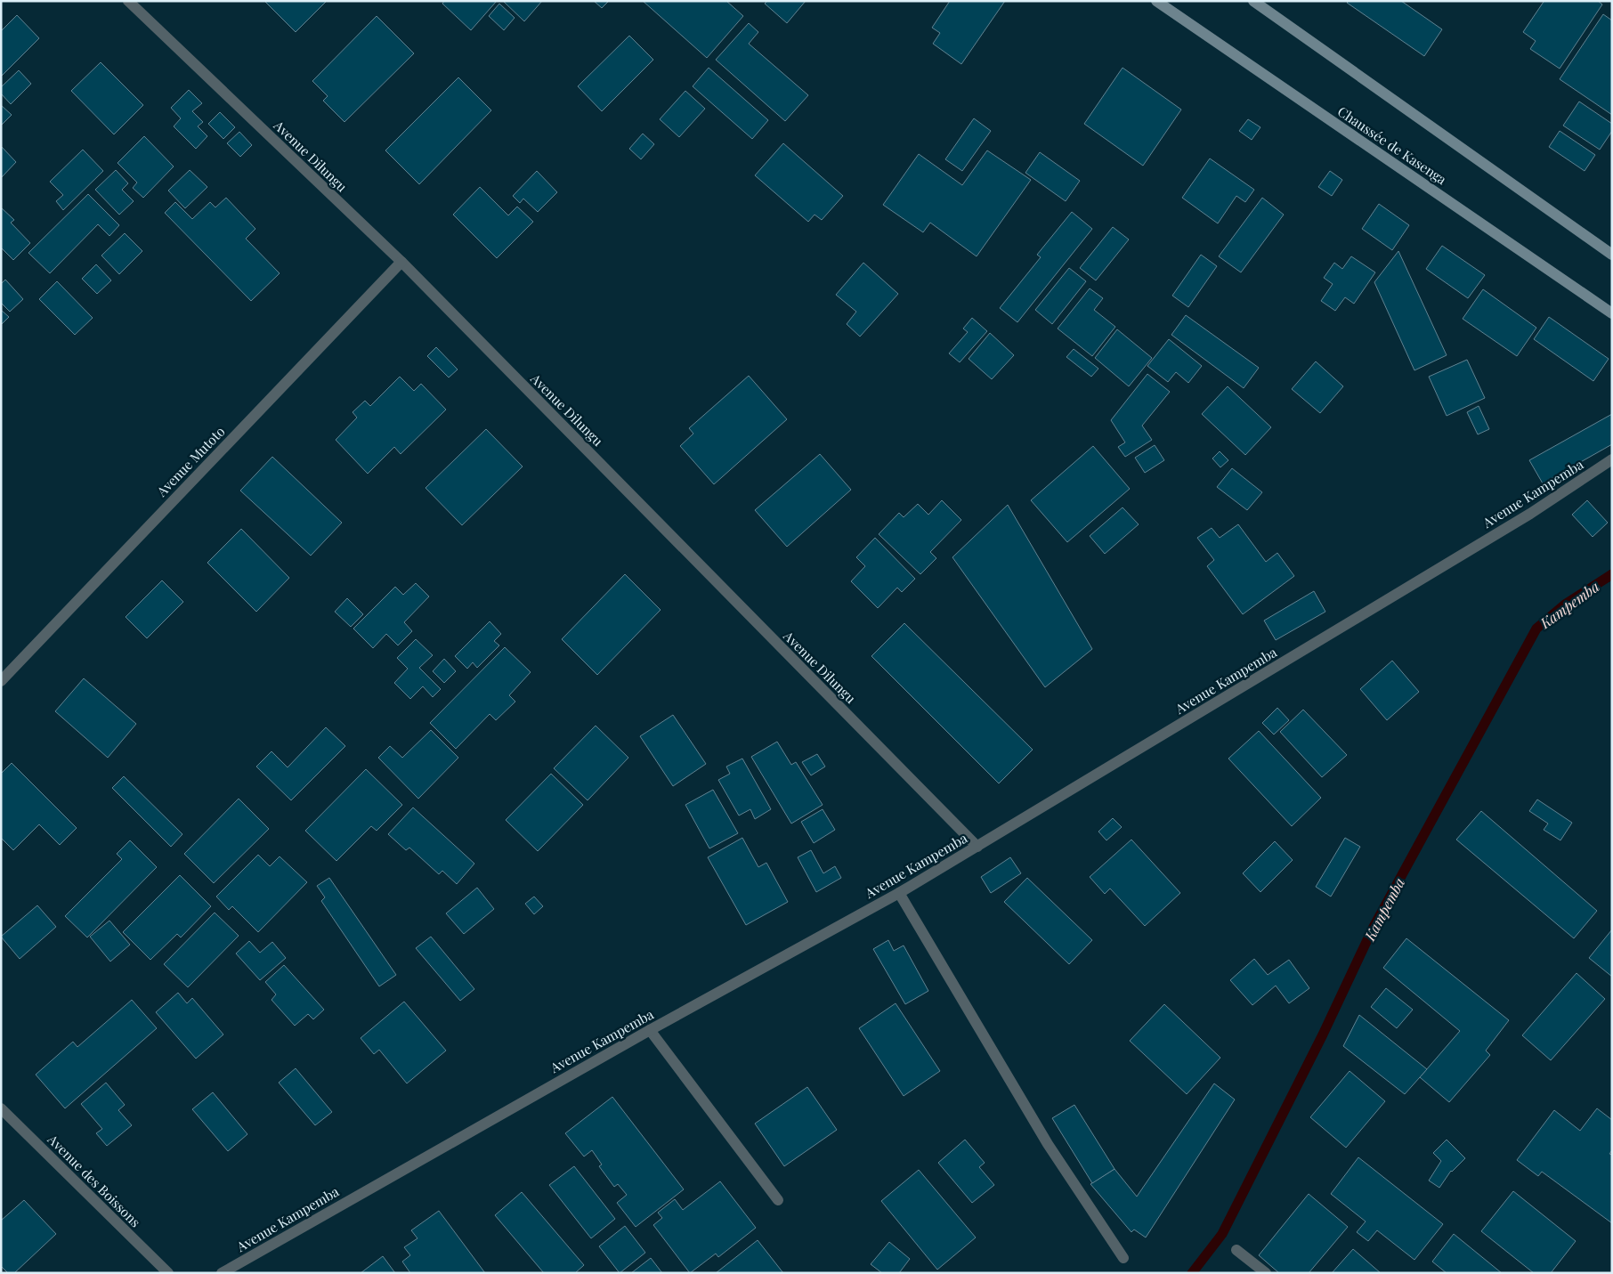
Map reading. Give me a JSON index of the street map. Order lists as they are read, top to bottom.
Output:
{
  "streets": {
    "main road": ["Chaussée de Kasenga"],
    "street": [
      "Avenue Dilungu",
      "Avenue Mutoto",
      "Avenue Kampemba",
      "Avenue des Boissons"
    ]
  },
  "crossings": [
    ["Avenue Dilungu", "Avenue Mutoto"],
    ["Avenue Dilungu", "Avenue Kampemba"]
  ],
  "water": ["Kampemba"]
}
